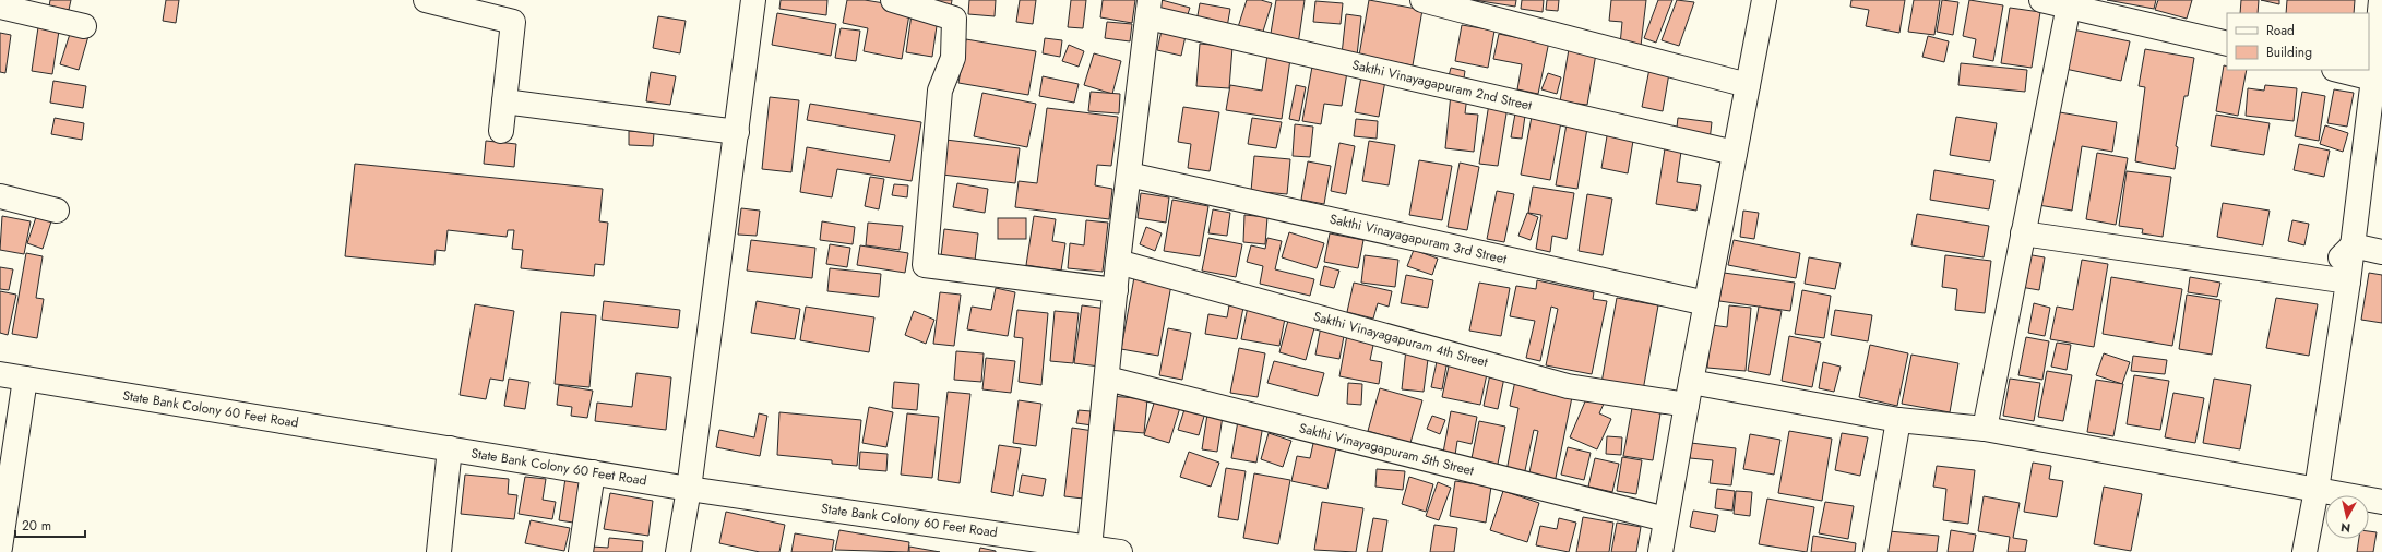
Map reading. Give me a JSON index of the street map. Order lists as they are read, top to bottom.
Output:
{
  "streets": {
    "street": [
      "Sakthi Vinayagapuram 2nd Street",
      "Sakthi Vinayagapuram 3rd Street",
      "Sakthi Vinayagapuram 4th Street",
      "State Bank Colony 60 Feet Road",
      "Sakthi Vinayagapuram 5th Street"
    ]
  },
  "legend": ["Road", "Building"],
  "scale_bar": "20 m",
  "north": "bottom"
}
